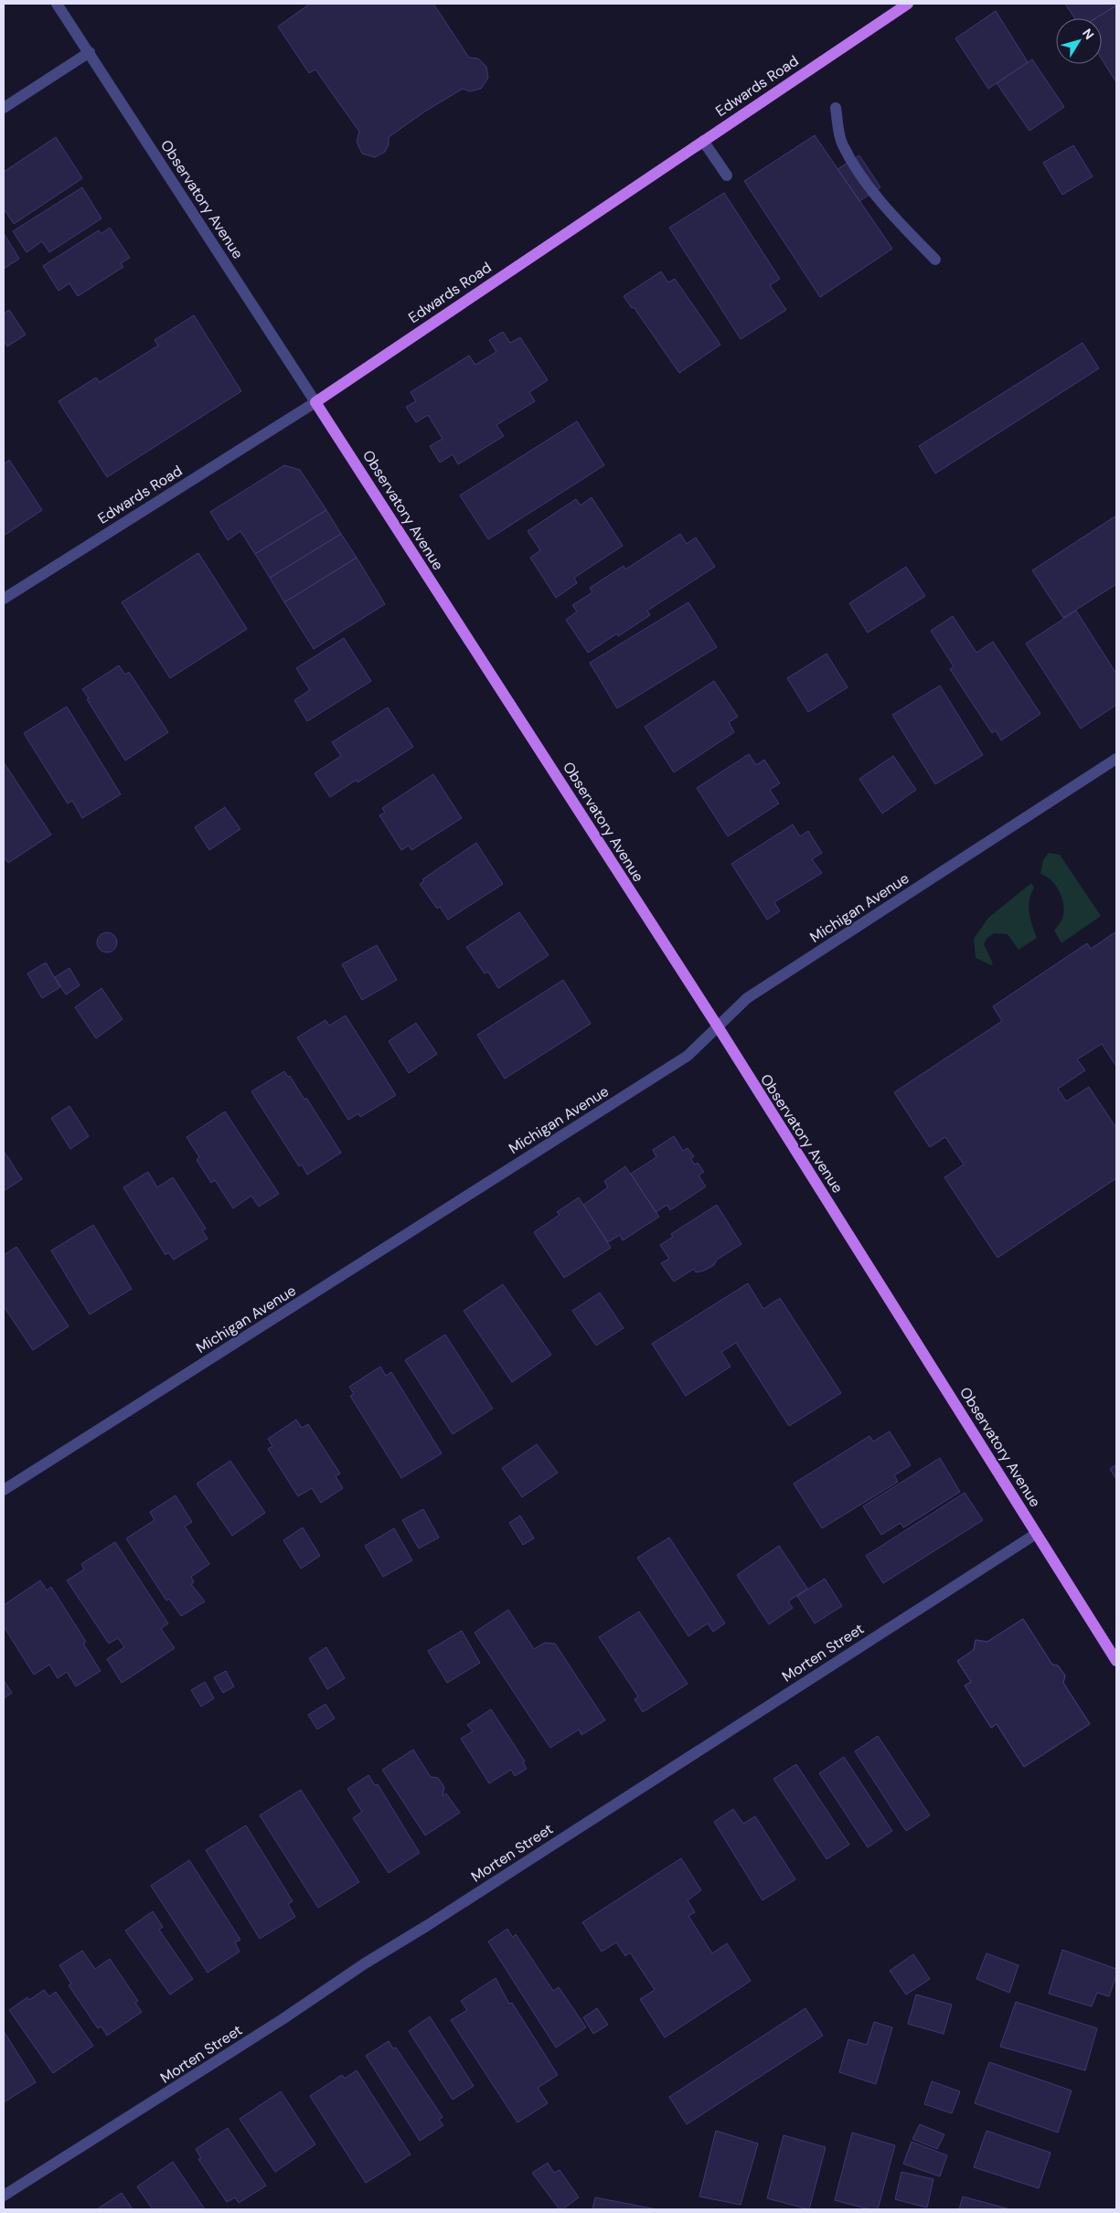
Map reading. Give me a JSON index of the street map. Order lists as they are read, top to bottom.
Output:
{
  "streets": {
    "main road": ["Edwards Road", "Observatory Avenue"],
    "street": ["Michigan Avenue", "Morten Street"]
  },
  "crossings": [
    ["Edwards Road", "Observatory Avenue"],
    ["Observatory Avenue", "Michigan Avenue"],
    ["Observatory Avenue", "Morten Street"]
  ],
  "north": "top right"
}
